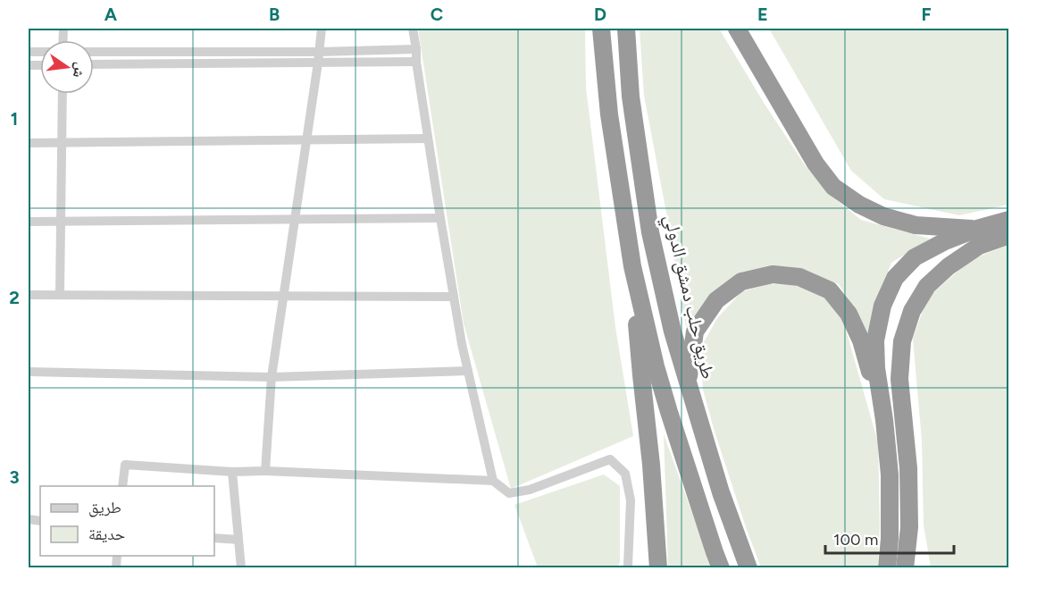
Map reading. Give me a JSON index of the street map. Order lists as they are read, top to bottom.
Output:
{
  "streets": {
    "highway": ["طريق حلب دمشق الدولي"]
  },
  "legend": ["طريق", "حديقة"],
  "scale_bar": "100 m",
  "north": "right",
  "grid": {
    "columns": [
      "A",
      "B",
      "C",
      "D",
      "E",
      "F"
    ],
    "rows": ["1", "2", "3"]
  }
}
